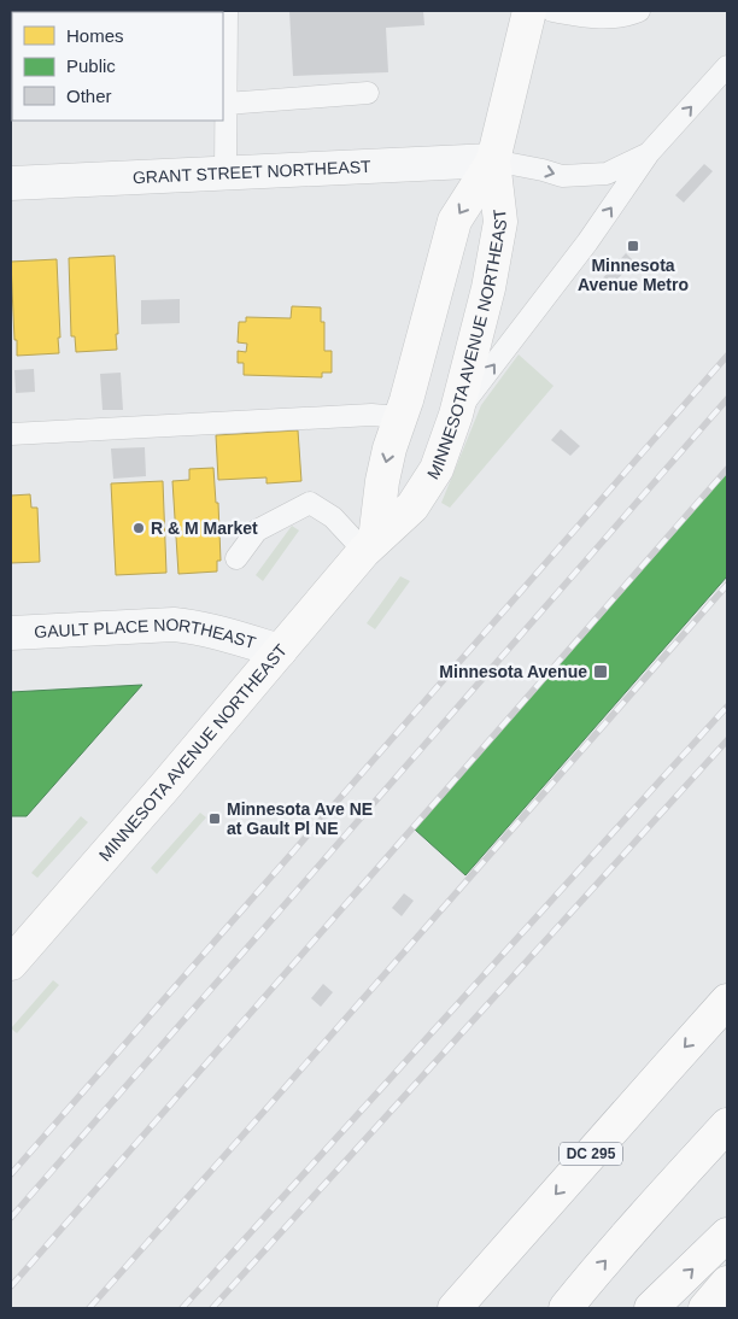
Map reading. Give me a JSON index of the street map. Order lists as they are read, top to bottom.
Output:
{
  "streets": {
    "main road": ["MINNESOTA AVENUE NORTHEAST", "DC 295"],
    "street": ["GRANT STREET NORTHEAST", "GAULT PLACE NORTHEAST"]
  },
  "crossings": [
    ["GRANT STREET NORTHEAST", "MINNESOTA AVENUE NORTHEAST"],
    ["MINNESOTA AVENUE NORTHEAST", "GAULT PLACE NORTHEAST"]
  ],
  "places": {
    "transit": ["Minnesota Avenue Metro", "Minnesota Avenue", "Minnesota Ave NE at Gault Pl NE"],
    "other": ["R & M Market"]
  },
  "legend": ["Homes", "Public", "Other"]
}
